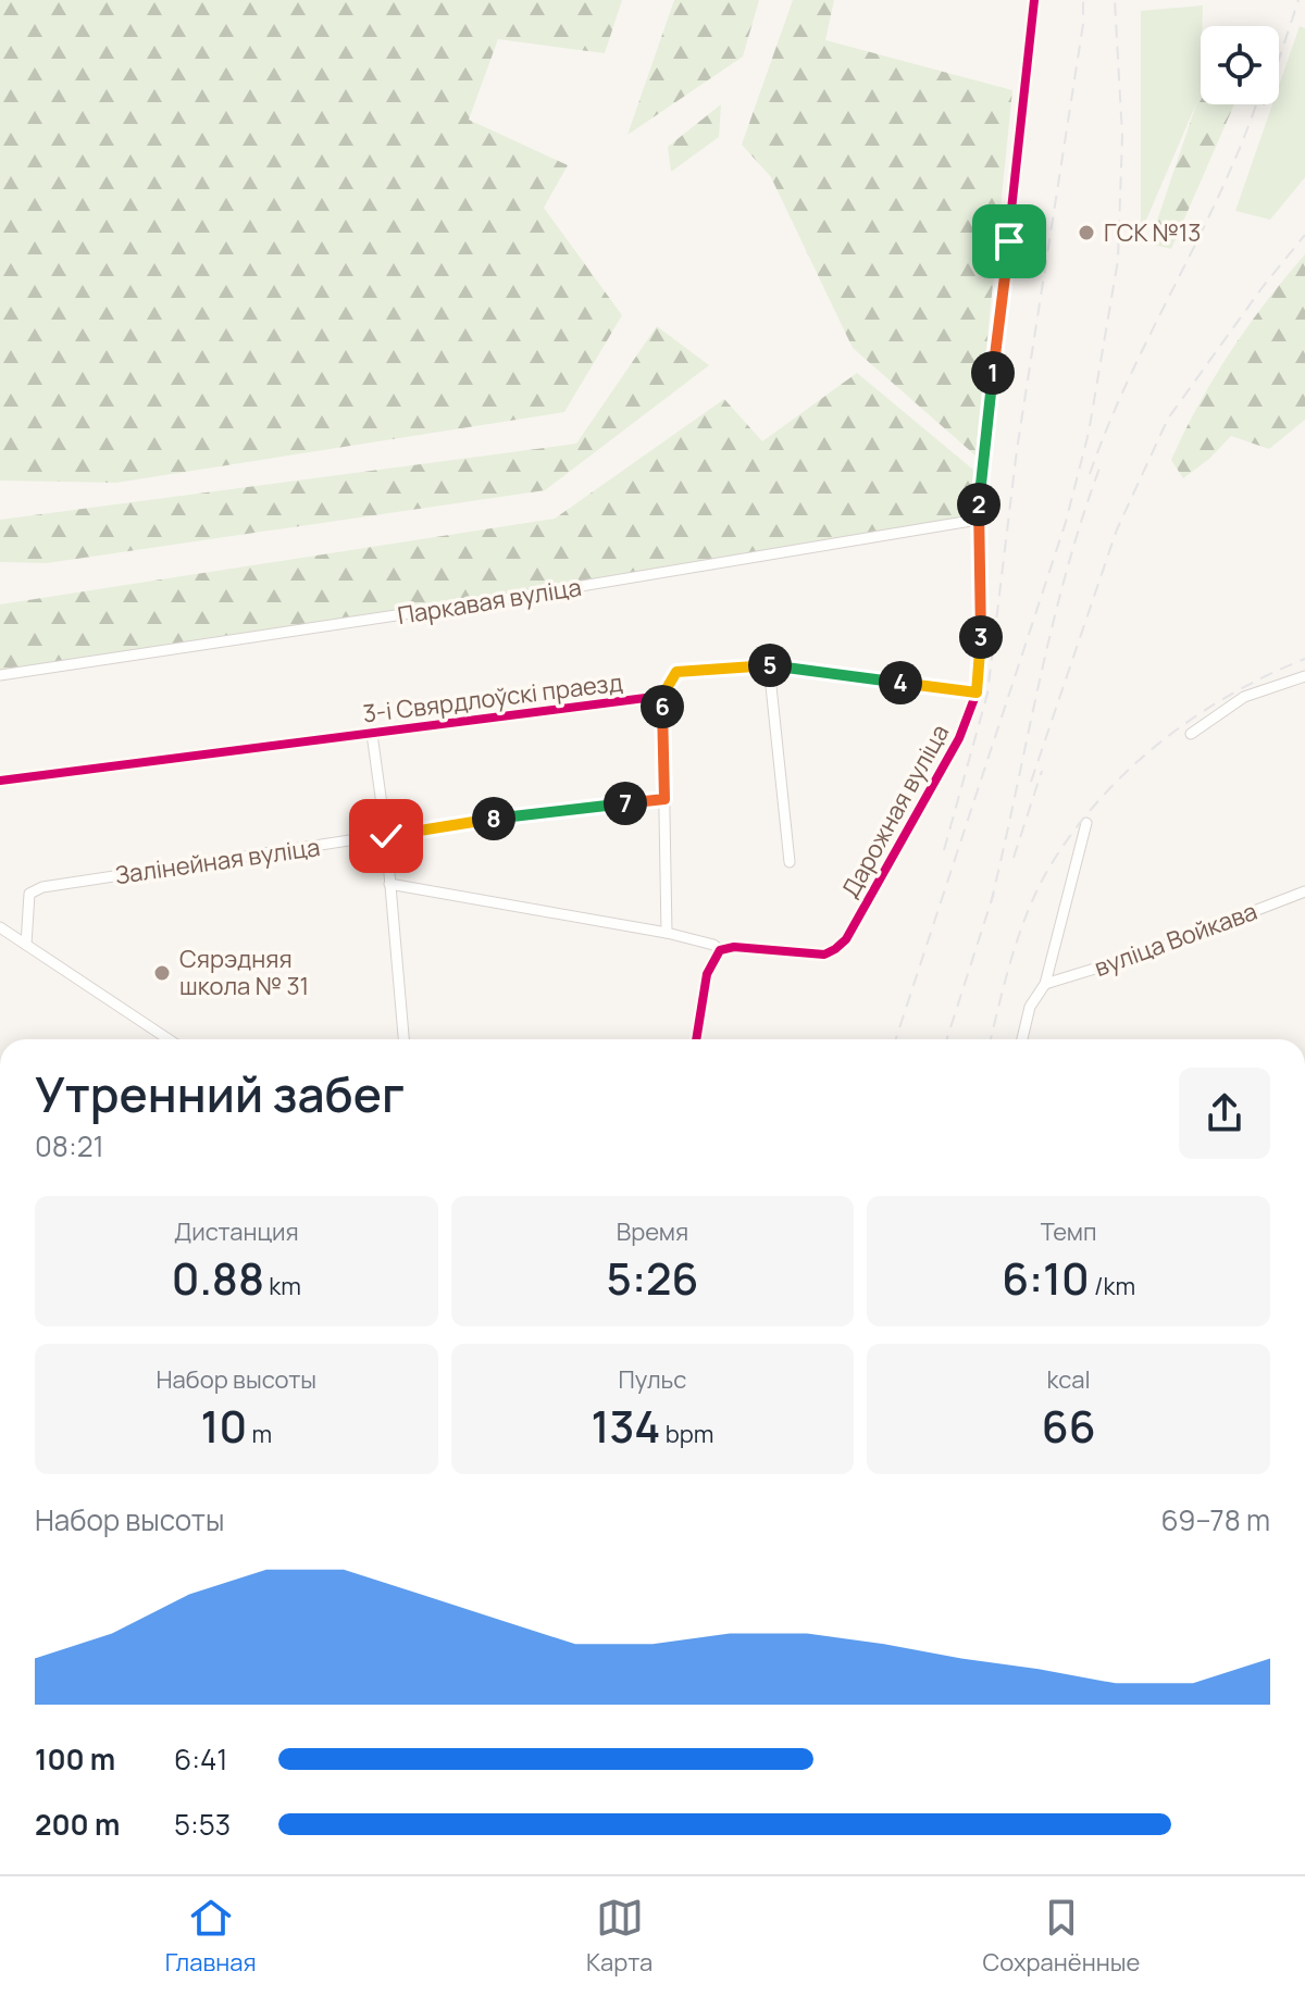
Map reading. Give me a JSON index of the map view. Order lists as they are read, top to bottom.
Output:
{
  "streets": {
    "street": [
      "Паркавая вуліца",
      "3-і Свярдлоўскі праезд",
      "Дарожная вуліца",
      "Залінейная вуліца",
      "вуліца Войкава"
    ]
  },
  "crossings": [
    ["Паркавая вуліца", "Дарожная вуліца"]
  ],
  "places": ["ГСК №13", "Сярэдняя школа № 31"],
  "page": {
    "pins": [
      "1",
      "2",
      "3",
      "5",
      "4",
      "6",
      "7",
      "8"
    ],
    "heading": ["Утренний забег", "08:21"],
    "stats": [
      ["Дистанция", "0.88 km"],
      ["Время", "5:26"],
      ["Темп", "6:10 /km"],
      ["Набор высоты", "10 m"],
      ["Пульс", "134 bpm"],
      ["kcal", "66"]
    ],
    "chart": ["Набор высоты", "69–78 m"],
    "list": [
      {
        "name": "100 m",
        "note": "6:41"
      },
      {
        "name": "200 m",
        "note": "5:53"
      }
    ],
    "tabs": ["Главная", "Карта", "Сохранённые"]
  }
}
